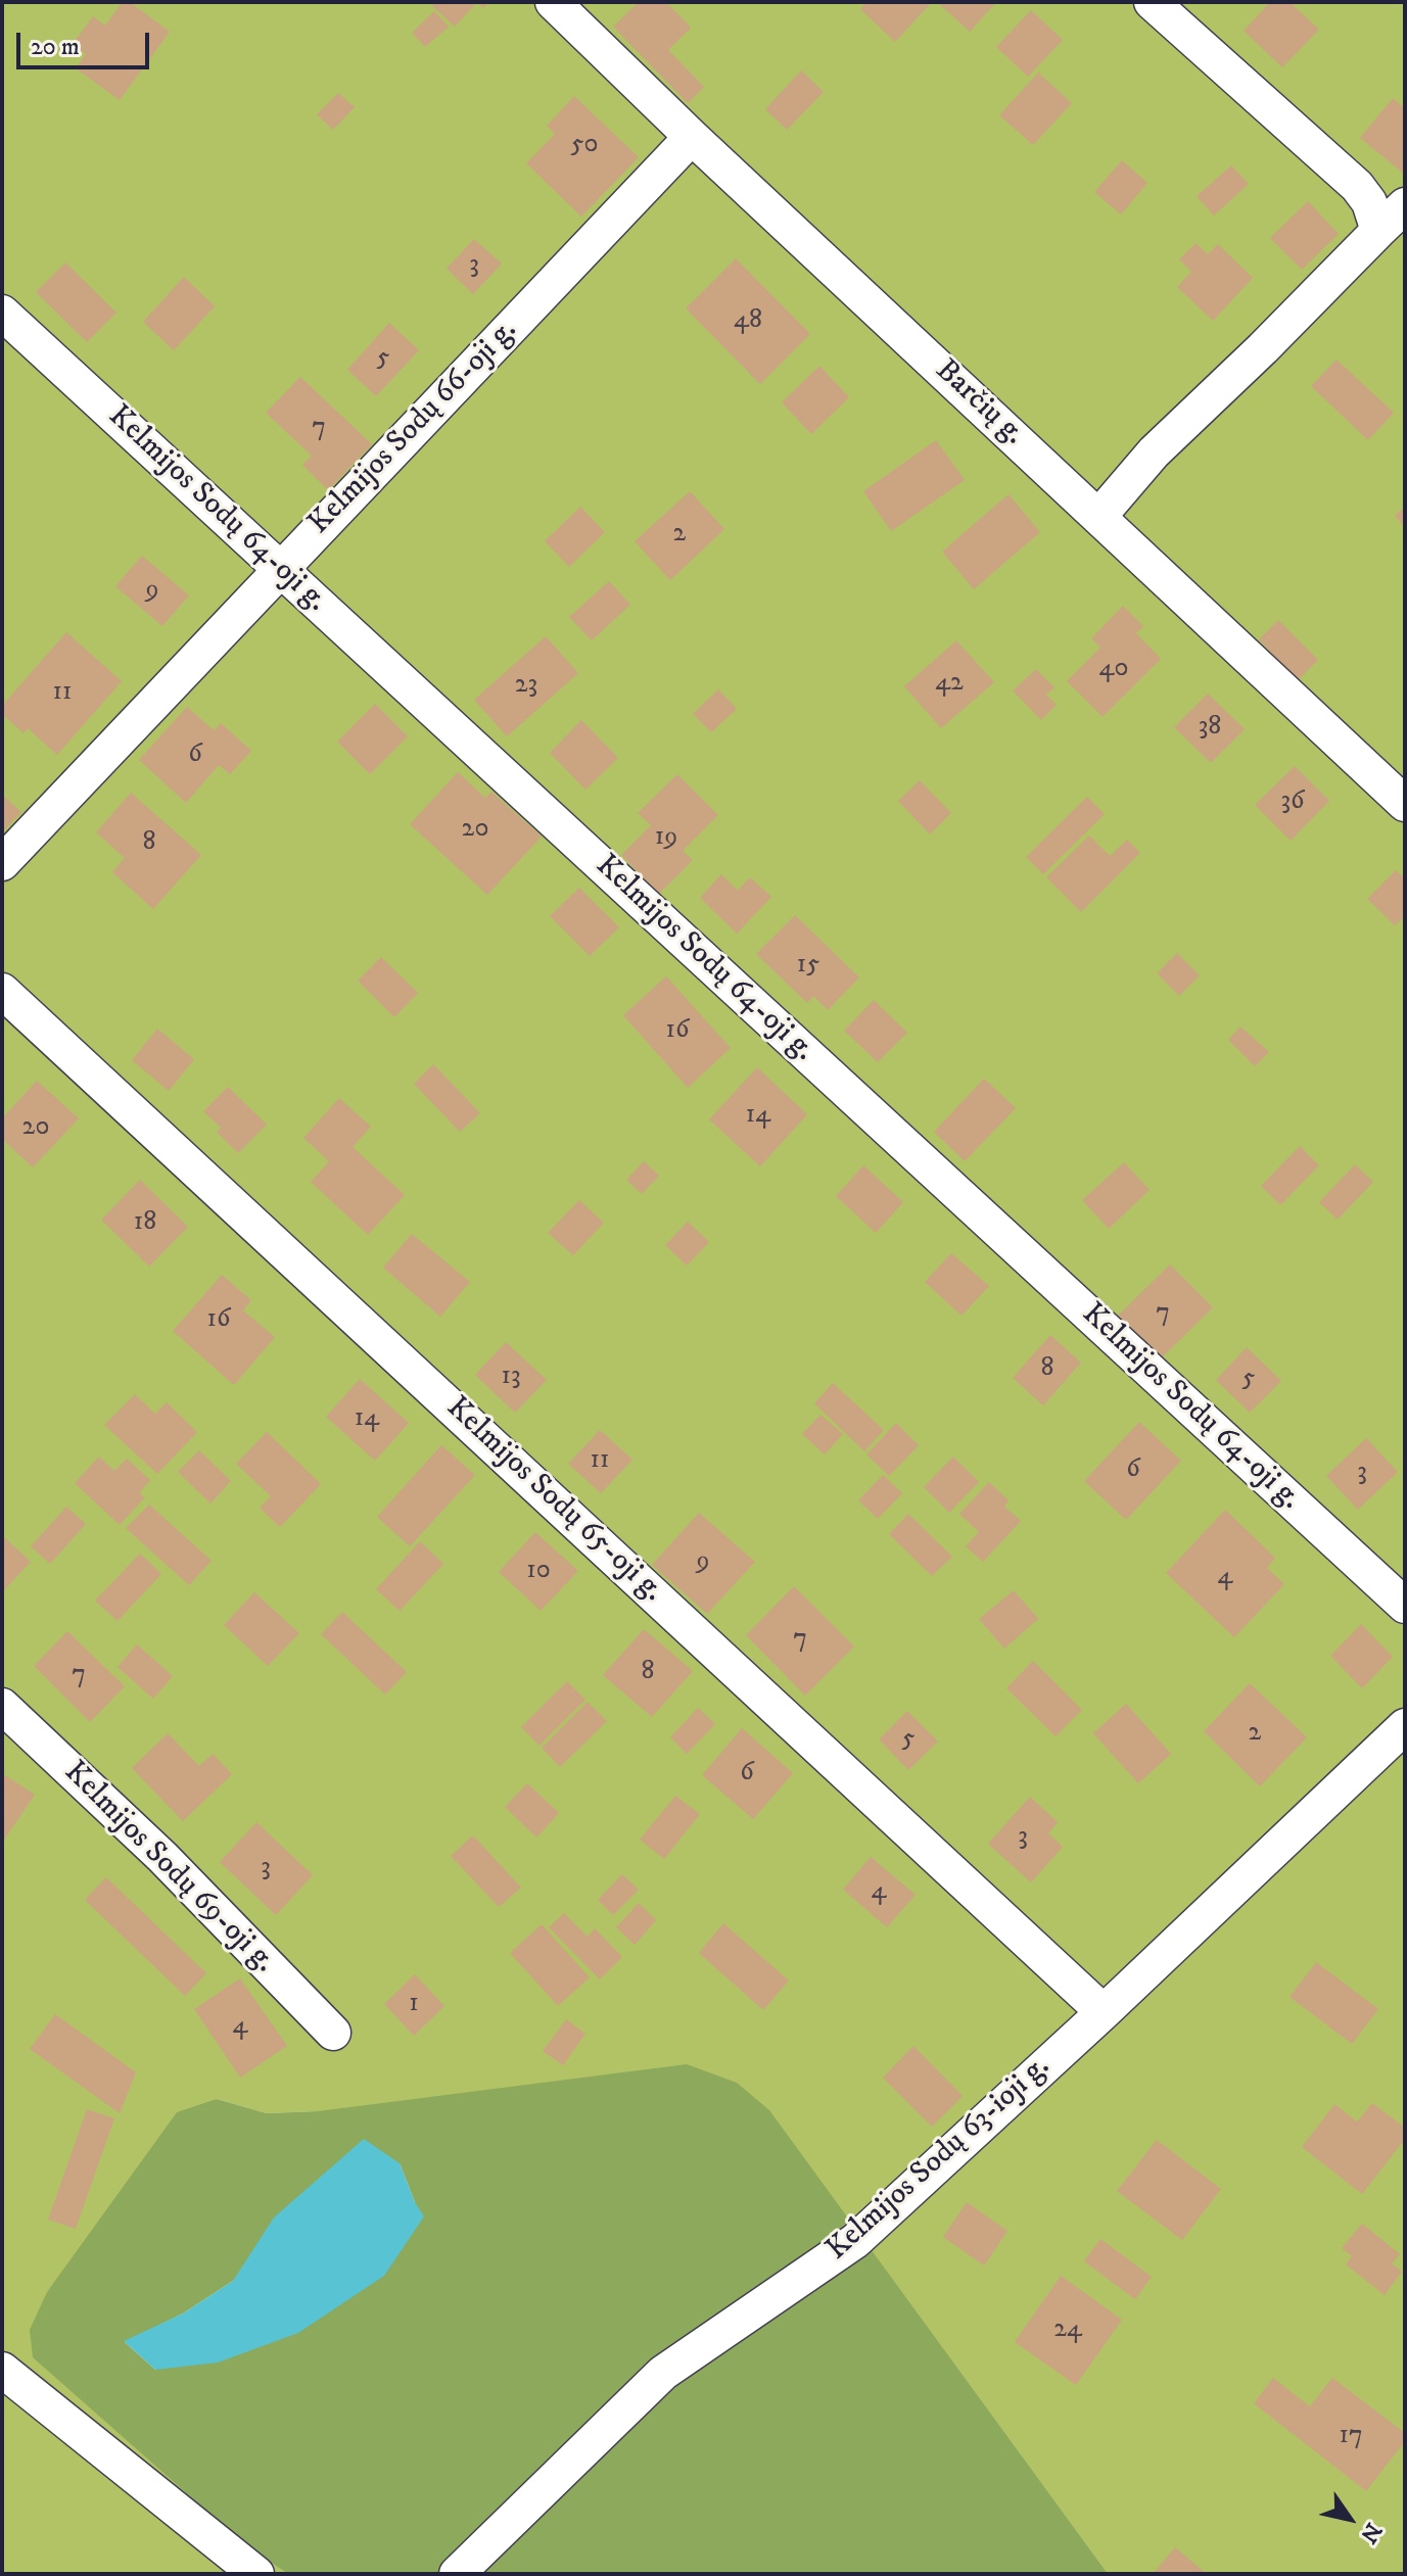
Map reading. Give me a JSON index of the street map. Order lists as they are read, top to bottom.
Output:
{
  "streets": {
    "street": [
      "Barčių g.",
      "Kelmijos Sodų 66-oji g.",
      "Kelmijos Sodų 64-oji g.",
      "Kelmijos Sodų 65-oji g.",
      "Kelmijos Sodų 69-oji g.",
      "Kelmijos Sodų 63-ioji g."
    ]
  },
  "crossings": [
    ["Barčių g.", "Kelmijos Sodų 66-oji g."],
    ["Kelmijos Sodų 66-oji g.", "Kelmijos Sodų 64-oji g."],
    ["Kelmijos Sodų 65-oji g.", "Kelmijos Sodų 63-ioji g."]
  ],
  "house_numbers": [
    "50",
    "3",
    "48",
    "5",
    "7",
    "2",
    "9",
    "40",
    "42",
    "23",
    "11",
    "38",
    "6",
    "36",
    "20",
    "19",
    "8",
    "15",
    "16",
    "14",
    "20",
    "18",
    "7",
    "16",
    "8",
    "13",
    "5",
    "14",
    "11",
    "6",
    "3",
    "9",
    "10",
    "4",
    "7",
    "8",
    "7",
    "2",
    "5",
    "6",
    "3",
    "3",
    "4",
    "1",
    "4",
    "24",
    "17"
  ],
  "scale_bar": "20 m",
  "north": "bottom right"
}
